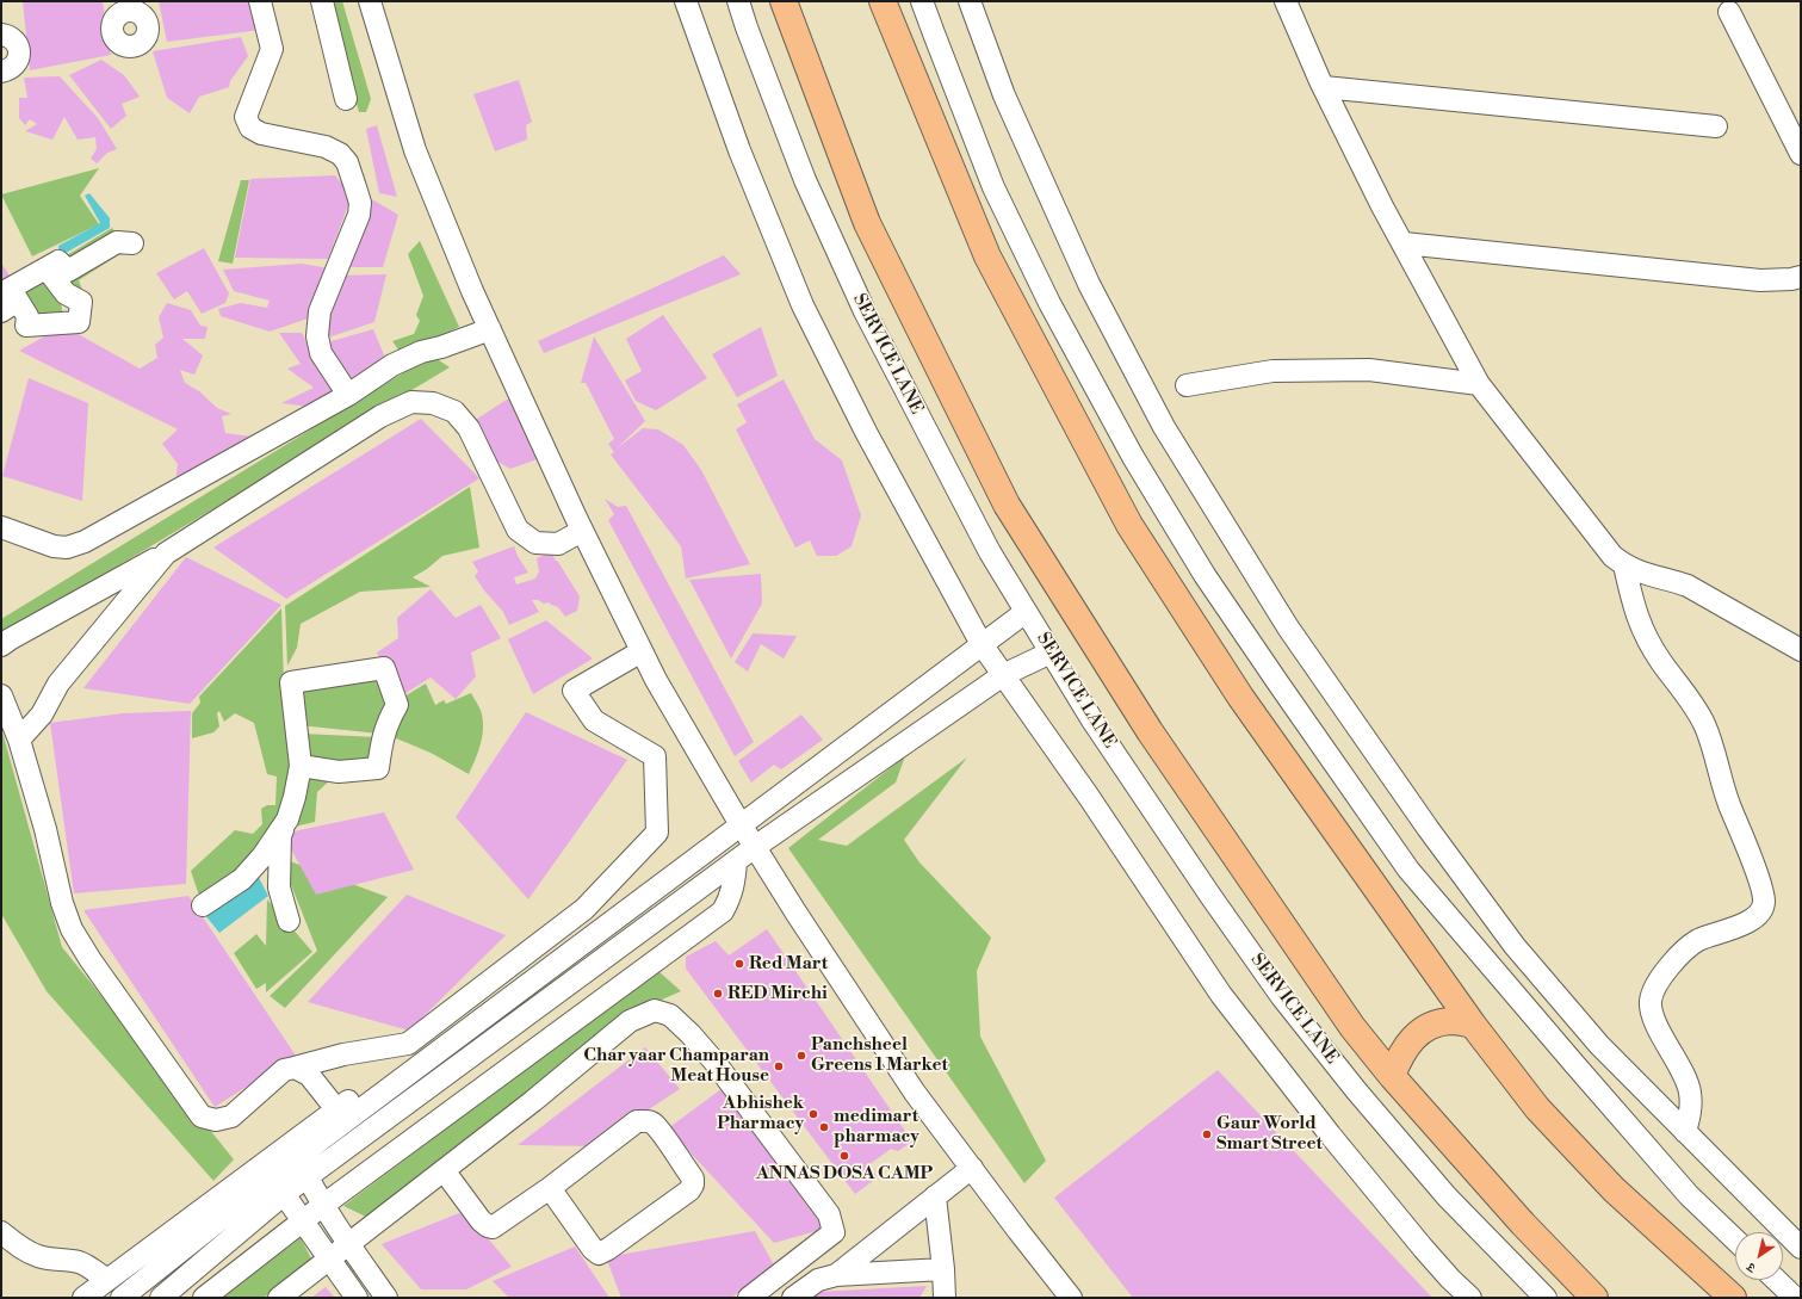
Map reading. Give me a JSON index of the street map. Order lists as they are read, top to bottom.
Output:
{
  "streets": {
    "street": ["SERVICE LANE"]
  },
  "places": [
    "Red Mart",
    "RED Mirchi",
    "Panchsheel Greens 1 Market",
    "Char yaar Champaran Meat House",
    "Abhishek Pharmacy",
    "medimart pharmacy",
    "Gaur World Smart Street",
    "ANNAS DOSA CAMP"
  ],
  "north": "bottom left"
}
